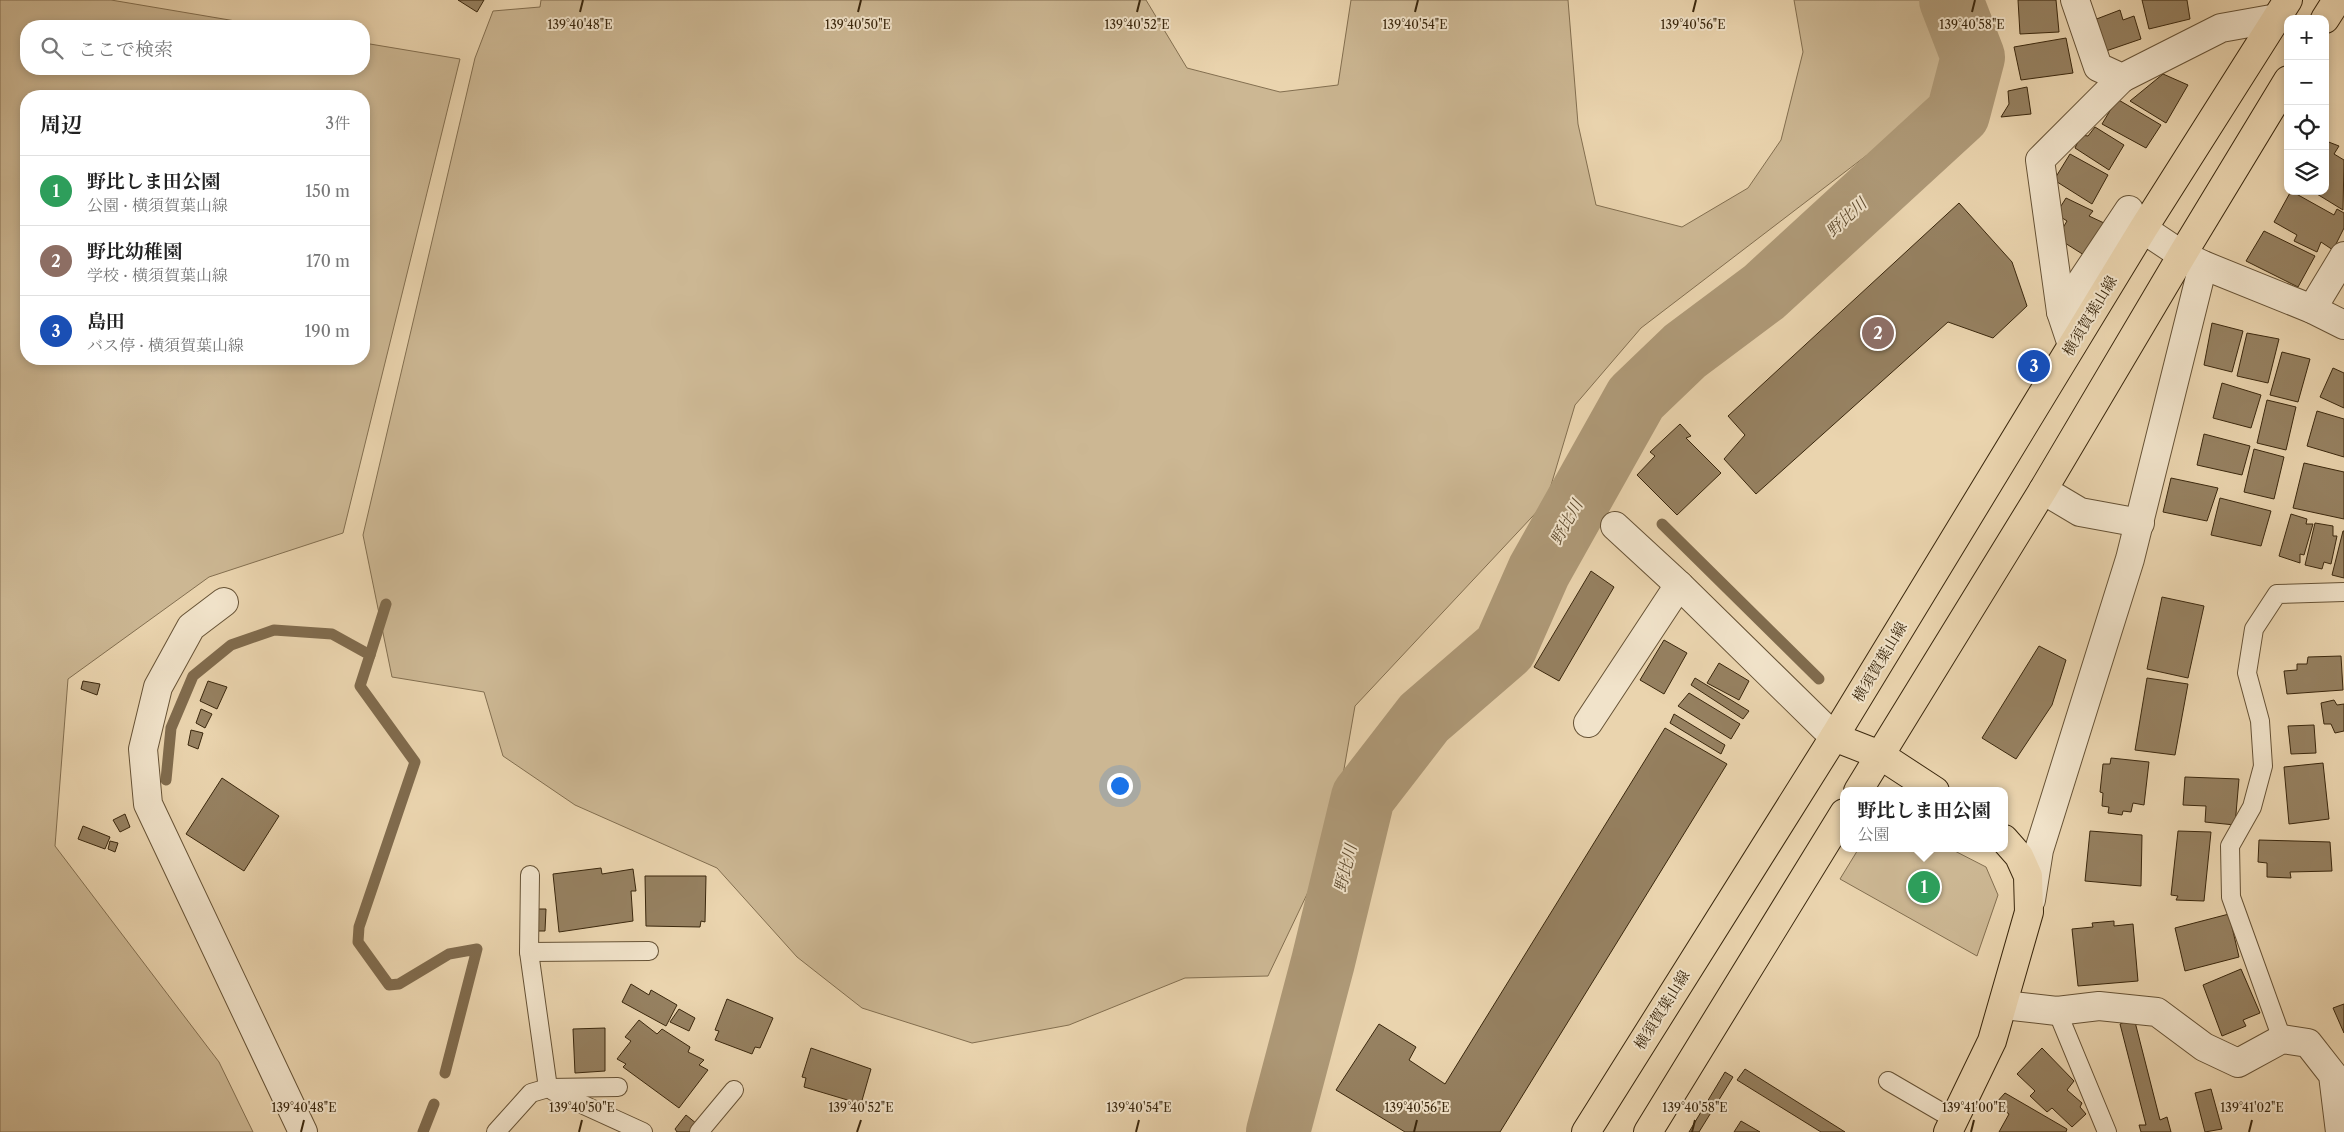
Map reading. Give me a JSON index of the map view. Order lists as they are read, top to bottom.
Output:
{
  "streets": {
    "main road": ["横須賀葉山線"]
  },
  "water": ["野比川"],
  "page": {
    "map_buttons": ["+", "−"],
    "search": "ここで検索",
    "heading": ["周辺", "3件"],
    "list": [
      {
        "mark": "1",
        "name": "野比しま田公園",
        "note": "公園 · 横須賀葉山線",
        "value": "150 m"
      },
      {
        "mark": "2",
        "name": "野比幼稚園",
        "note": "学校 · 横須賀葉山線",
        "value": "170 m"
      },
      {
        "mark": "3",
        "name": "島田",
        "note": "バス停 · 横須賀葉山線",
        "value": "190 m"
      }
    ],
    "pins": ["2", "3", "1"],
    "popup": ["野比しま田公園", "公園"]
  },
  "coordinates": [
    "139°40'50\"E",
    "139°40'48\"E",
    "139°40'52\"E",
    "139°40'54\"E",
    "139°40'56\"E",
    "139°40'58\"E",
    "139°41'00\"E",
    "139°41'02\"E"
  ]
}
